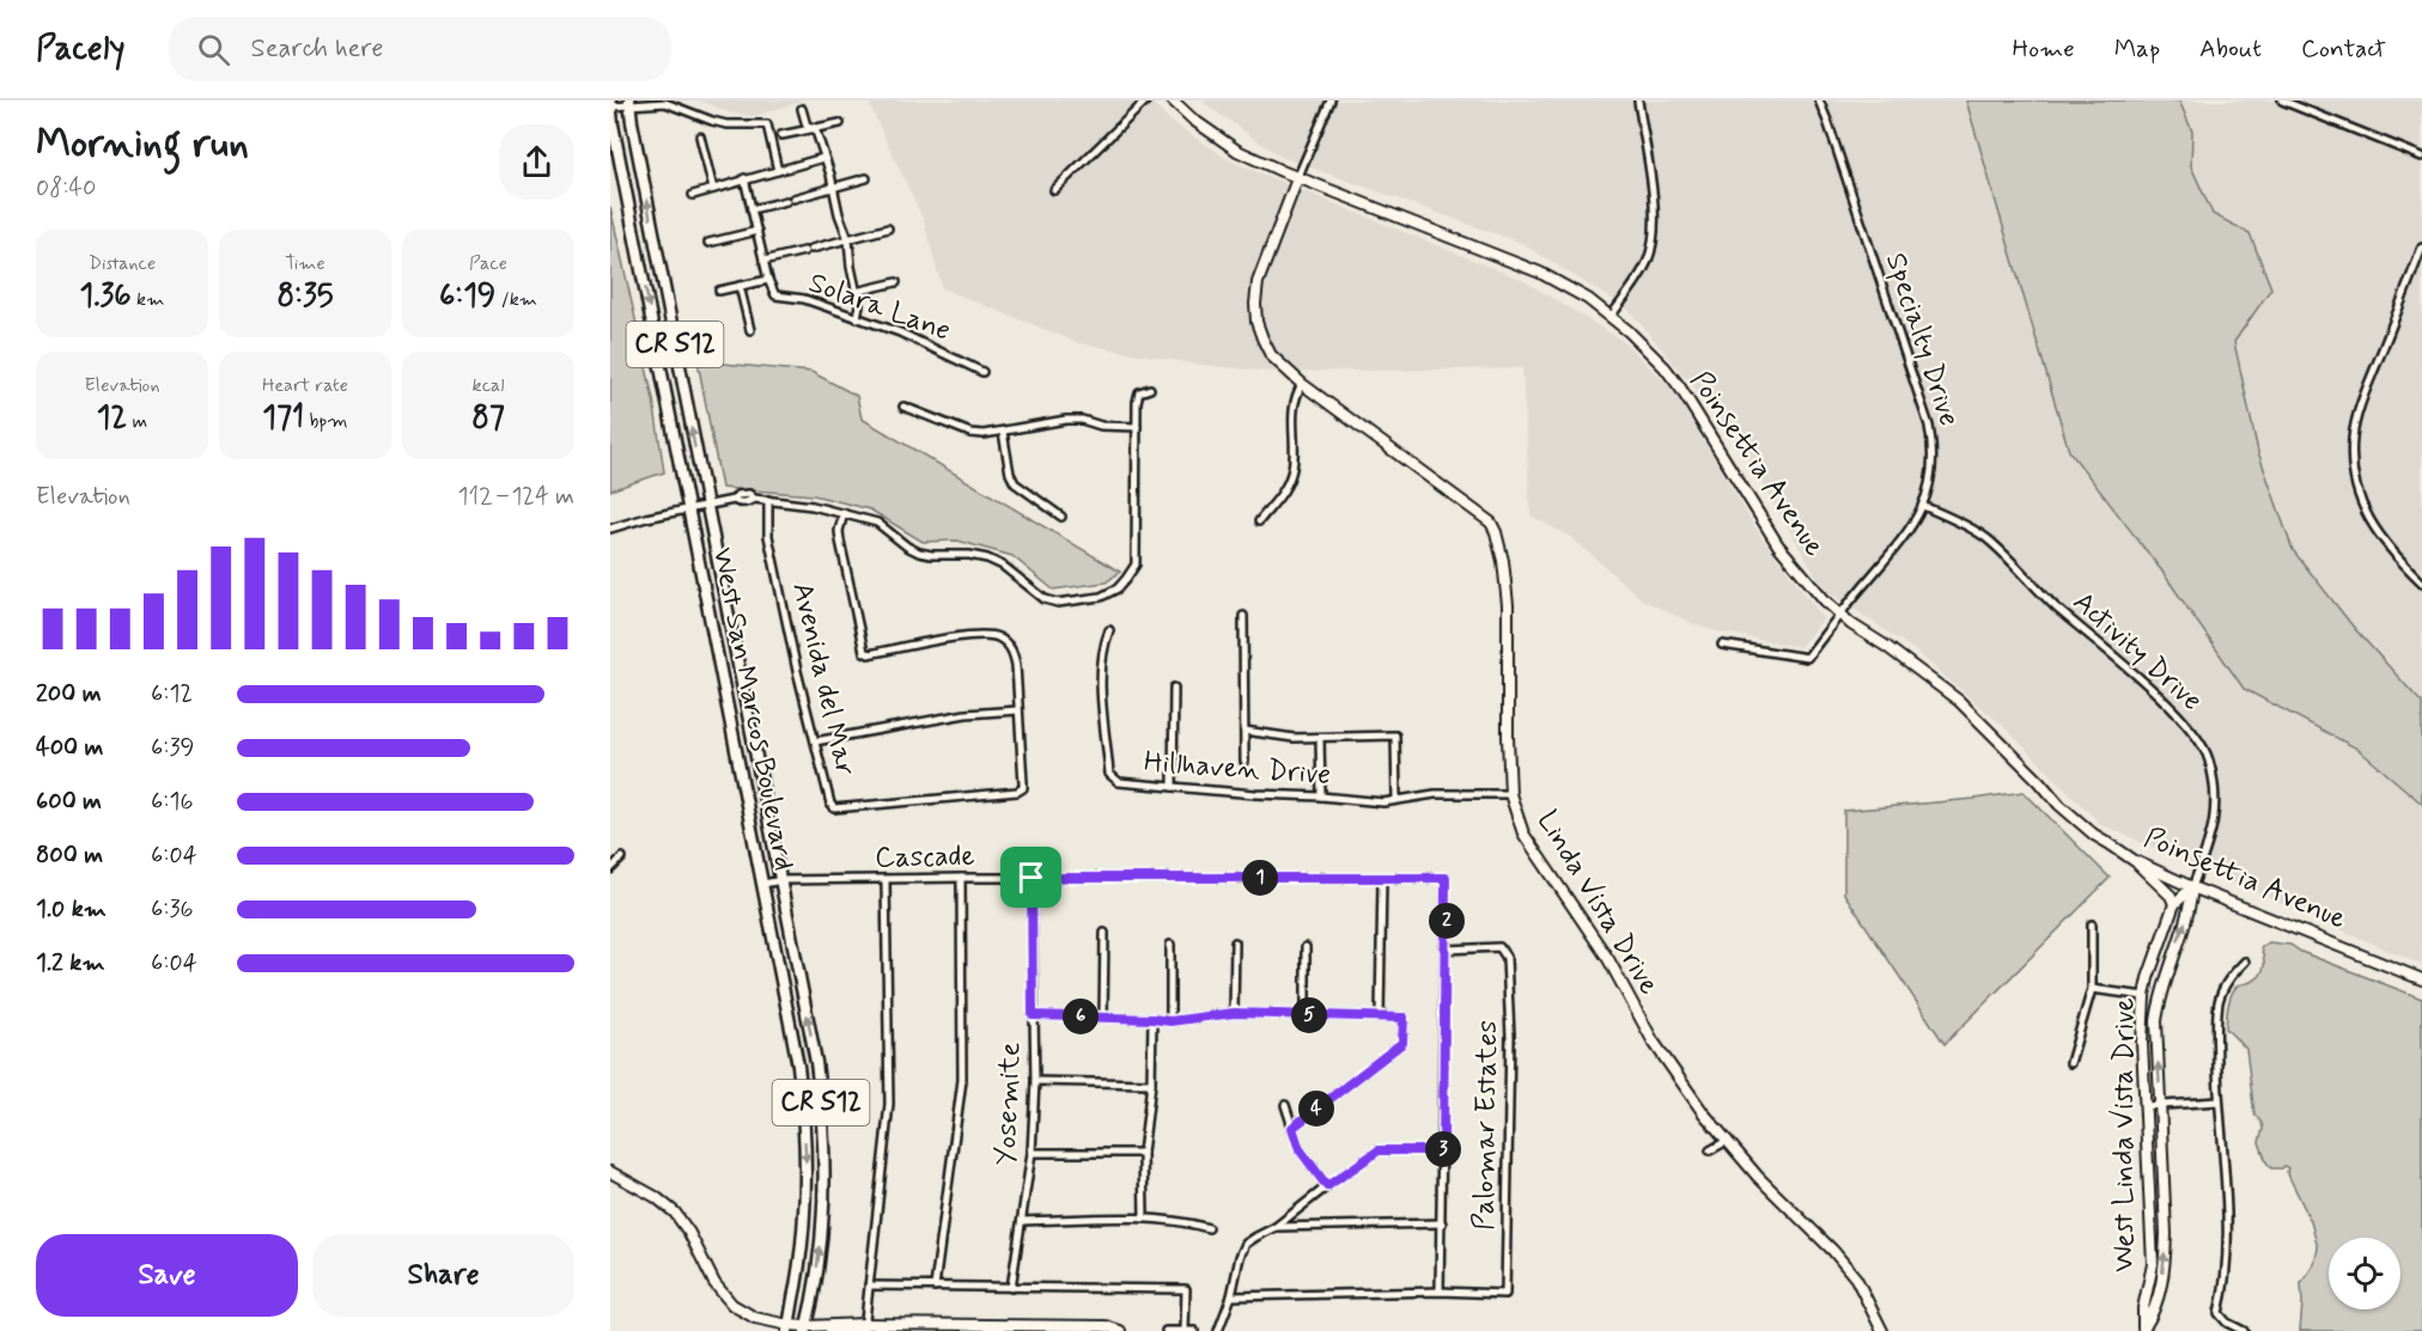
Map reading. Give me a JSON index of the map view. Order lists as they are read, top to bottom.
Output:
{
  "streets": {
    "main road": [
      "CR S12",
      "Poinsettia Avenue",
      "West San Marcos Boulevard",
      "Linda Vista Drive",
      "West Linda Vista Drive"
    ],
    "street": [
      "Solara Lane",
      "Specialty Drive",
      "Activity Drive",
      "Avenida del Mar",
      "Hillhaven Drive",
      "Cascade",
      "Yosemite",
      "Palomar Estates"
    ]
  },
  "crossings": [
    ["Specialty Drive", "Poinsettia Avenue"],
    ["Specialty Drive", "Activity Drive"],
    ["Poinsettia Avenue", "Activity Drive"],
    ["Poinsettia Avenue", "Linda Vista Drive"],
    ["Poinsettia Avenue", "West Linda Vista Drive"],
    ["Activity Drive", "West Linda Vista Drive"],
    ["West San Marcos Boulevard", "Cascade"],
    ["Hillhaven Drive", "Linda Vista Drive"],
    ["Cascade", "Yosemite"],
    ["Cascade", "Palomar Estates"]
  ],
  "page": {
    "header": "Pacely",
    "search": "Search here",
    "nav": [
      "Home",
      "Map",
      "About",
      "Contact"
    ],
    "heading": ["Morning run", "08:40"],
    "stats": [
      ["Distance", "1.36 km"],
      ["Time", "8:35"],
      ["Pace", "6:19 /km"],
      ["Elevation", "12 m"],
      ["Heart rate", "171 bpm"],
      ["kcal", "87"]
    ],
    "chart": ["Elevation", "112–124 m"],
    "list": [
      {
        "name": "200 m",
        "note": "6:12"
      },
      {
        "name": "400 m",
        "note": "6:39"
      },
      {
        "name": "600 m",
        "note": "6:16"
      },
      {
        "name": "800 m",
        "note": "6:04"
      },
      {
        "name": "1.0 km",
        "note": "6:36"
      },
      {
        "name": "1.2 km",
        "note": "6:04"
      }
    ],
    "pins": [
      "1",
      "2",
      "5",
      "6",
      "4",
      "3"
    ],
    "buttons": ["Save", "Share"]
  }
}
